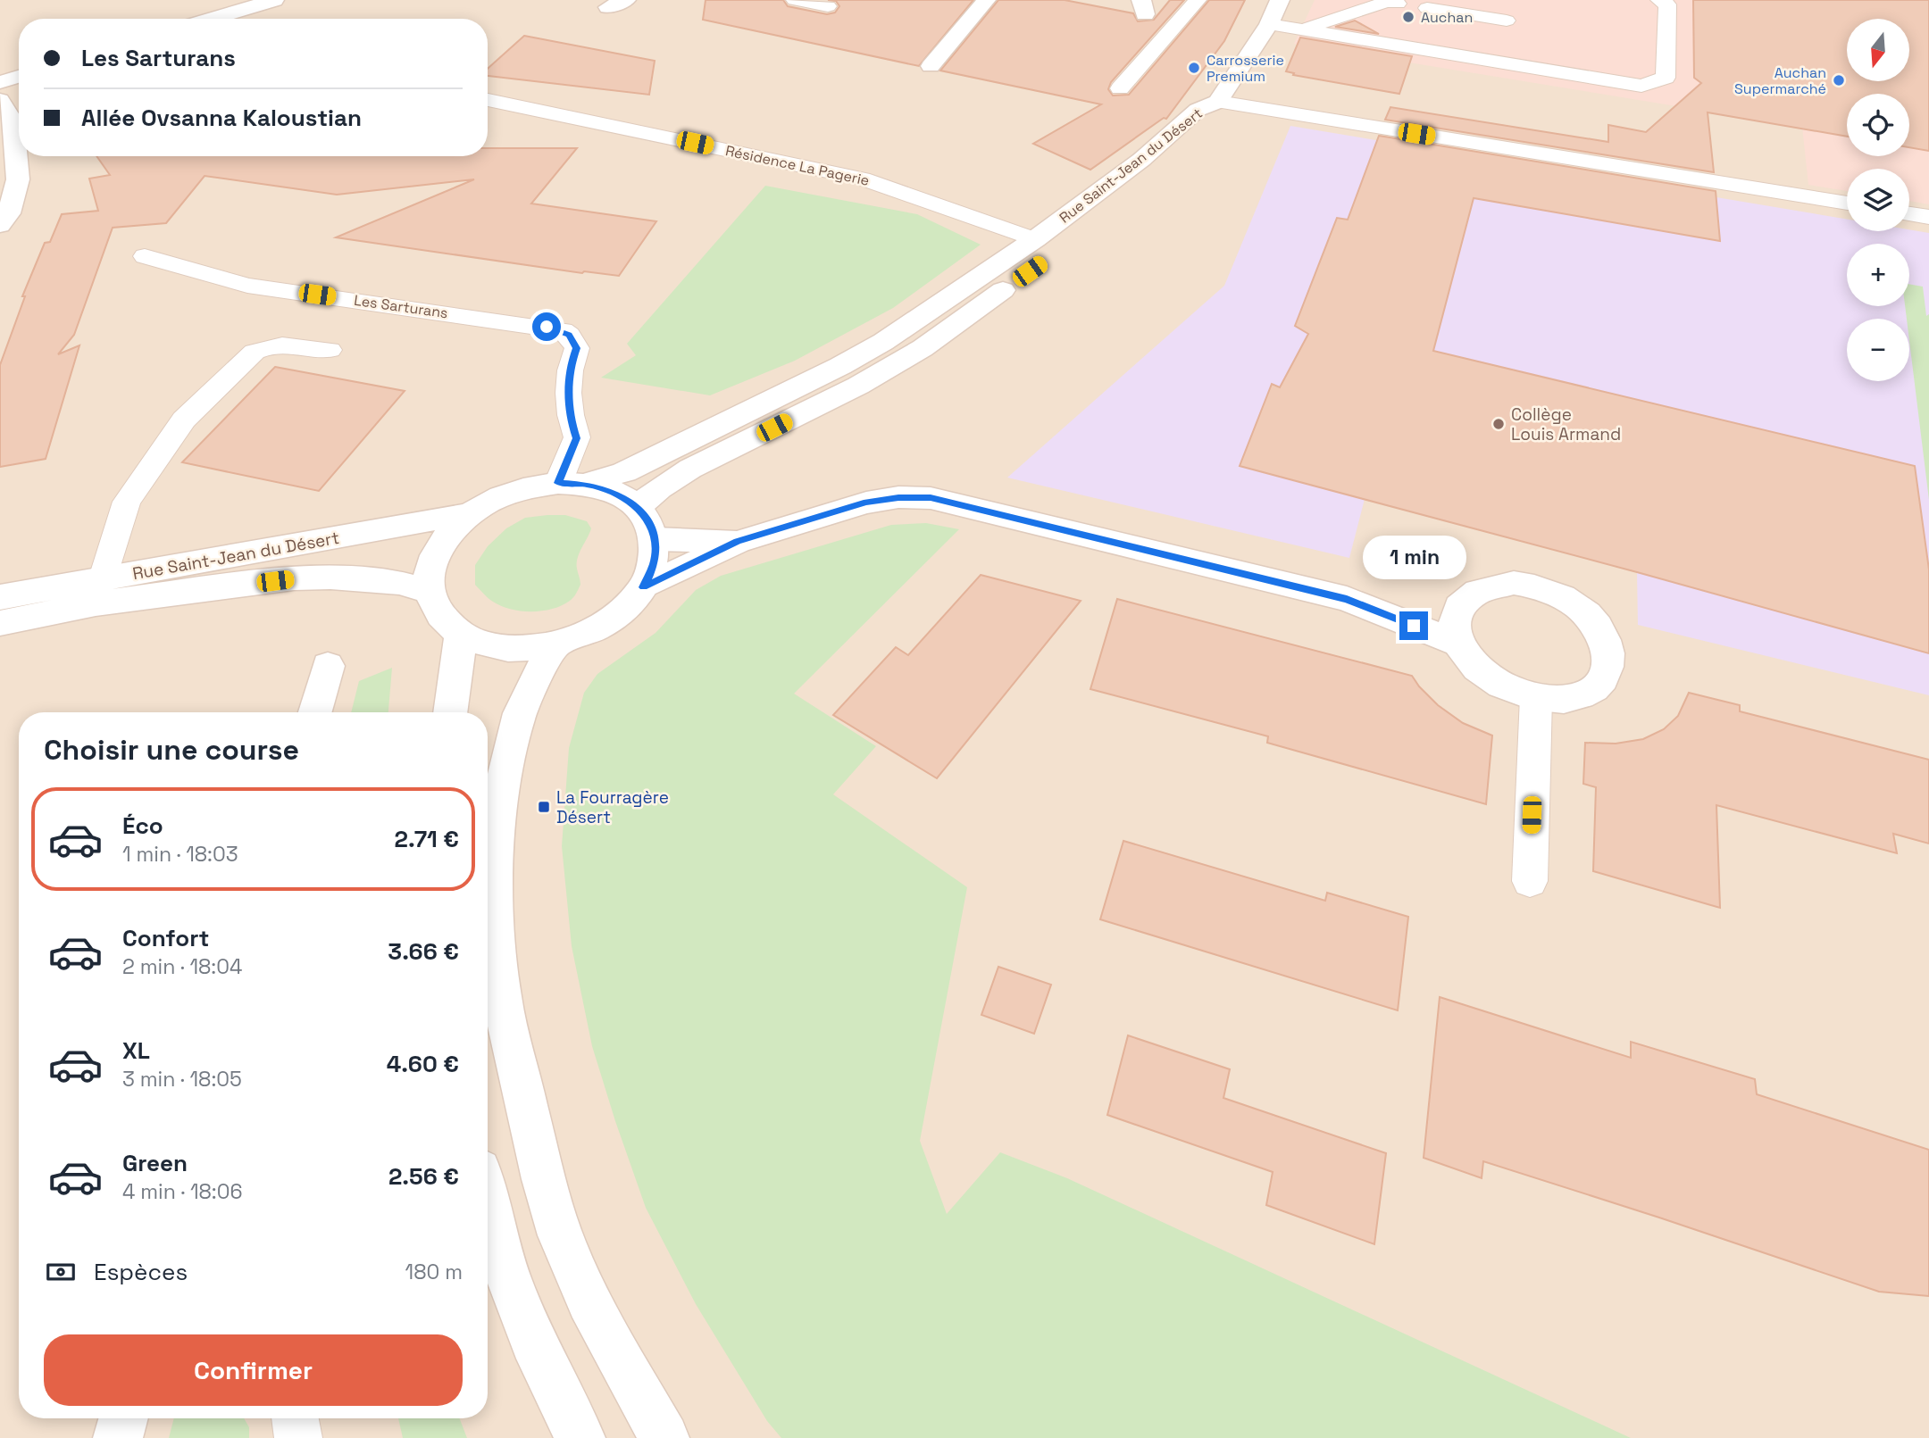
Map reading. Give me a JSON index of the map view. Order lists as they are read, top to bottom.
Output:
{
  "streets": {
    "street": ["Rue Saint-Jean du Désert"],
    "lane": ["Résidence La Pagerie", "Les Sarturans"]
  },
  "crossings": [
    ["Résidence La Pagerie", "Rue Saint-Jean du Désert"],
    ["Rue Saint-Jean du Désert", "Les Sarturans"]
  ],
  "places": {
    "other": [
      "Auchan",
      "Carrosserie Premium",
      "Auchan Supermarché",
      "Collège Louis Armand"
    ],
    "transit": ["La Fourragère Désert"]
  },
  "north": "bottom",
  "page": {
    "map_buttons": ["+", "−"],
    "banner": ["Les Sarturans", "Allée Ovsanna Kaloustian"],
    "bubble": "1 min",
    "heading": "Choisir une course",
    "list": [
      {
        "name": "Éco",
        "note": "1 min · 18:03",
        "value": "2.71 €"
      },
      {
        "name": "Confort",
        "note": "2 min · 18:04",
        "value": "3.66 €"
      },
      {
        "name": "XL",
        "note": "3 min · 18:05",
        "value": "4.60 €"
      },
      {
        "name": "Green",
        "note": "4 min · 18:06",
        "value": "2.56 €"
      }
    ],
    "pay": ["Espèces", "180 m"],
    "buttons": "Confirmer"
  }
}
